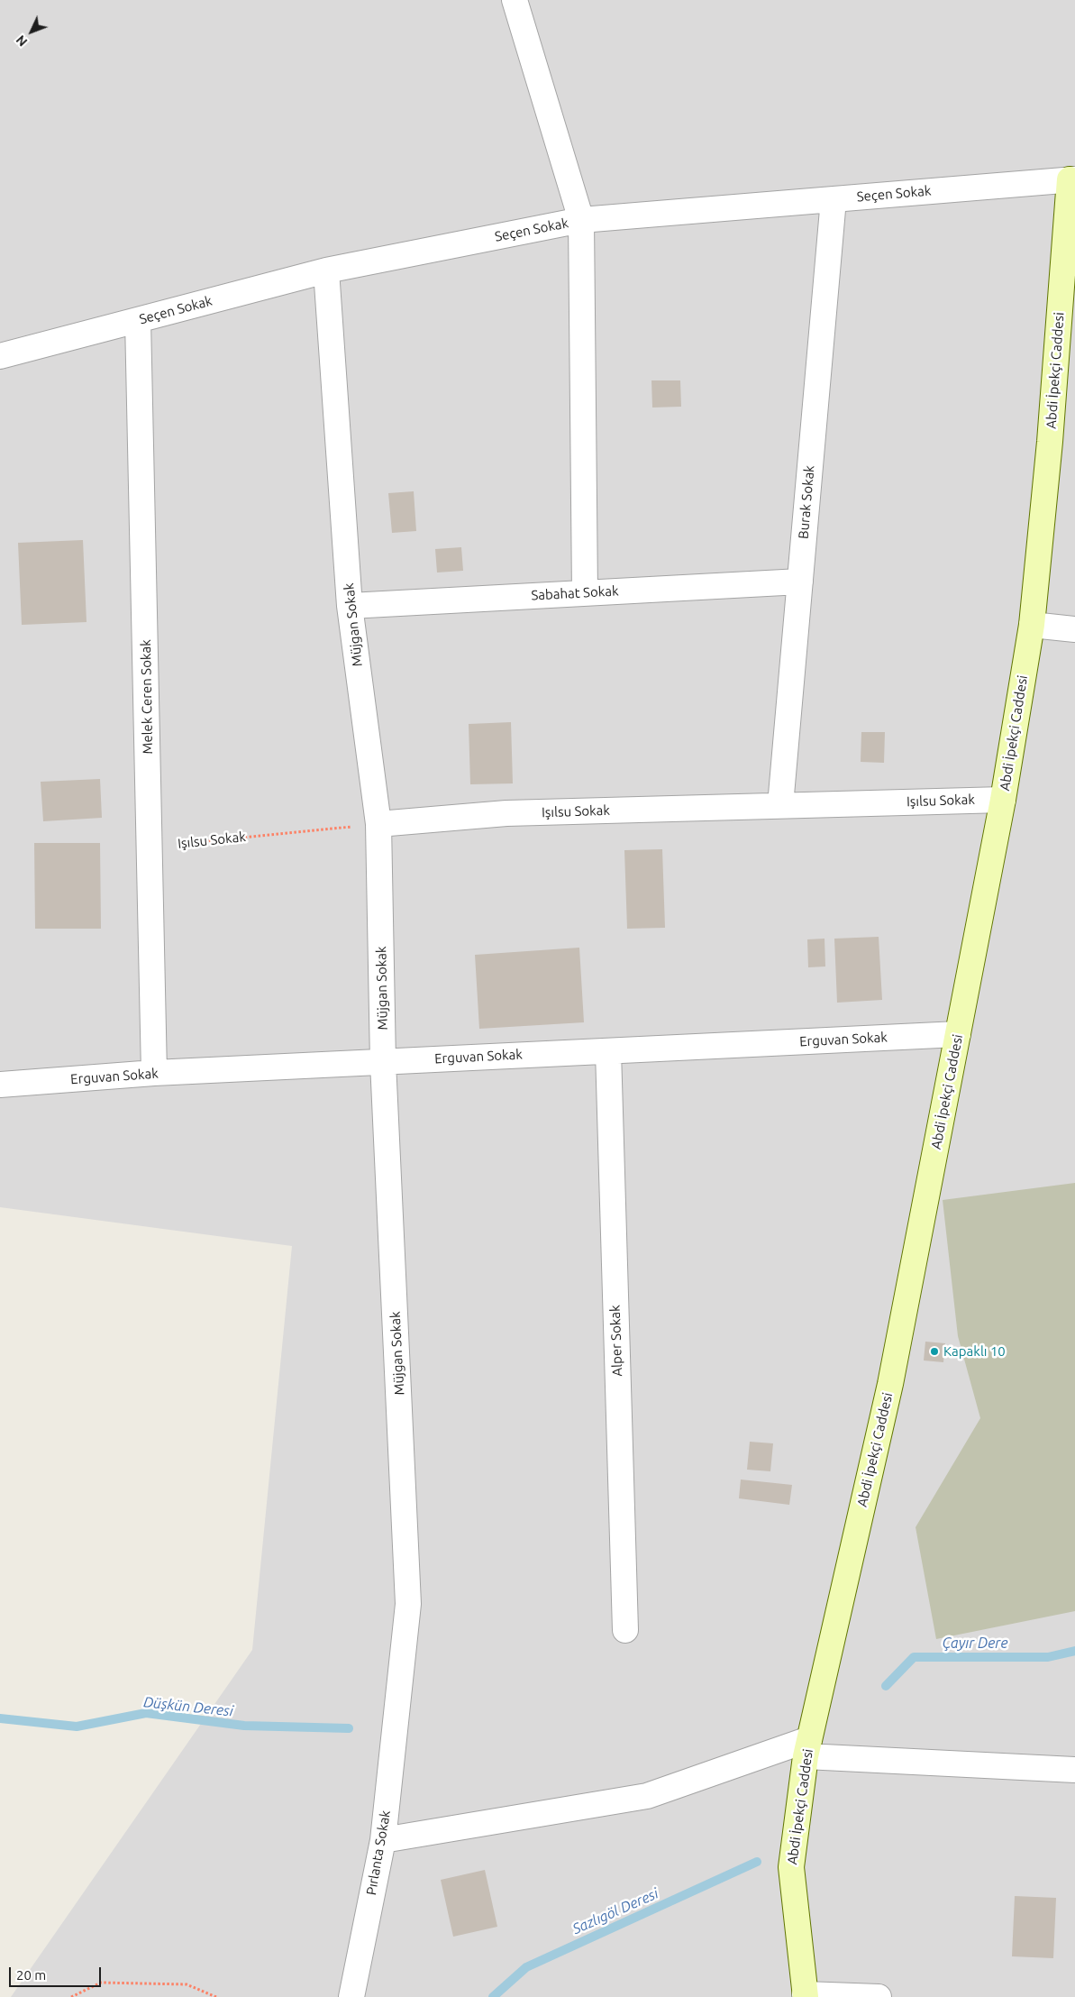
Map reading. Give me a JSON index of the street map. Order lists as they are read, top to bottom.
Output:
{
  "streets": {
    "street": [
      "Seçen Sokak",
      "Abdi İpekçi Caddesi",
      "Burak Sokak",
      "Sabahat Sokak",
      "Müjgan Sokak",
      "Melek Ceren Sokak",
      "Işılsu Sokak",
      "Erguvan Sokak",
      "Alper Sokak",
      "Pırlanta Sokak"
    ]
  },
  "crossings": [
    ["Seçen Sokak", "Abdi İpekçi Caddesi"],
    ["Seçen Sokak", "Burak Sokak"],
    ["Seçen Sokak", "Müjgan Sokak"],
    ["Seçen Sokak", "Melek Ceren Sokak"],
    ["Abdi İpekçi Caddesi", "Işılsu Sokak"],
    ["Abdi İpekçi Caddesi", "Erguvan Sokak"],
    ["Burak Sokak", "Sabahat Sokak"],
    ["Burak Sokak", "Işılsu Sokak"],
    ["Sabahat Sokak", "Müjgan Sokak"],
    ["Müjgan Sokak", "Işılsu Sokak"],
    ["Müjgan Sokak", "Erguvan Sokak"],
    ["Müjgan Sokak", "Pırlanta Sokak"],
    ["Melek Ceren Sokak", "Işılsu Sokak"],
    ["Melek Ceren Sokak", "Erguvan Sokak"],
    ["Erguvan Sokak", "Alper Sokak"]
  ],
  "water": ["Çayır Dere", "Düşkün Deresi", "Sazlıgöl Deresi"],
  "places": ["Kapaklı 10"],
  "scale_bar": "20 m",
  "north": "bottom left"
}
